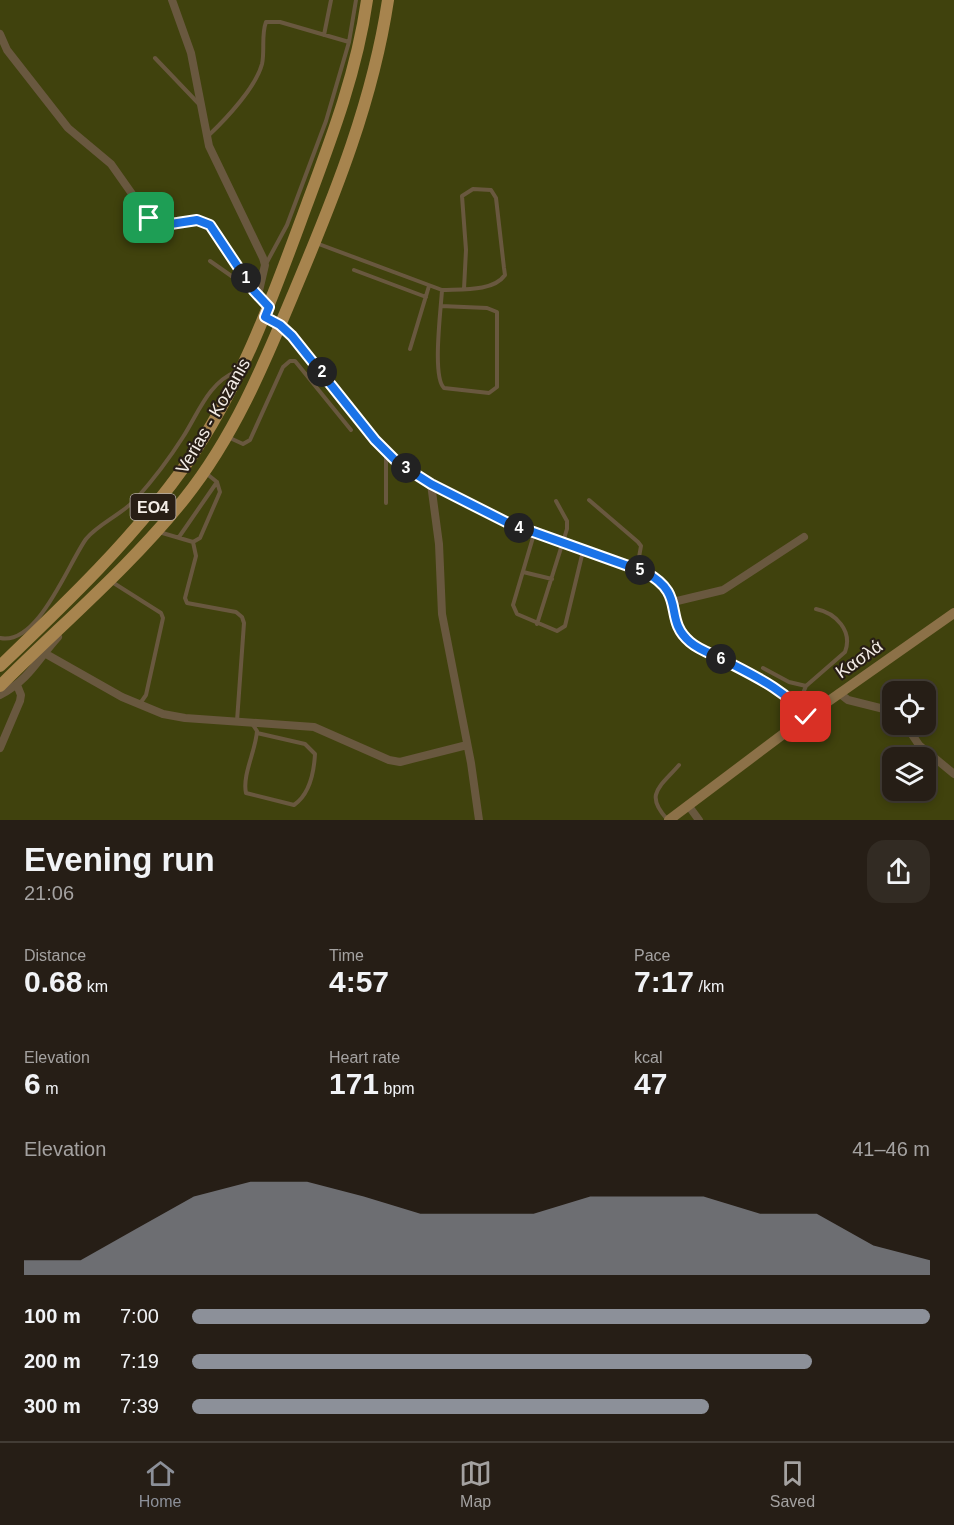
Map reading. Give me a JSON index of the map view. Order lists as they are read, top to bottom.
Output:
{
  "streets": {
    "main road": ["Verias - Kozanis", "ΕΟ4"],
    "street": ["Κασλά"]
  },
  "page": {
    "pins": [
      "1",
      "2",
      "3",
      "4",
      "5",
      "6"
    ],
    "heading": ["Evening run", "21:06"],
    "stats": [
      ["Distance", "0.68 km"],
      ["Time", "4:57"],
      ["Pace", "7:17 /km"],
      ["Elevation", "6 m"],
      ["Heart rate", "171 bpm"],
      ["kcal", "47"]
    ],
    "chart": ["Elevation", "41–46 m"],
    "list": [
      {
        "name": "100 m",
        "note": "7:00"
      },
      {
        "name": "200 m",
        "note": "7:19"
      },
      {
        "name": "300 m",
        "note": "7:39"
      }
    ],
    "tabs": ["Home", "Map", "Saved"]
  }
}
